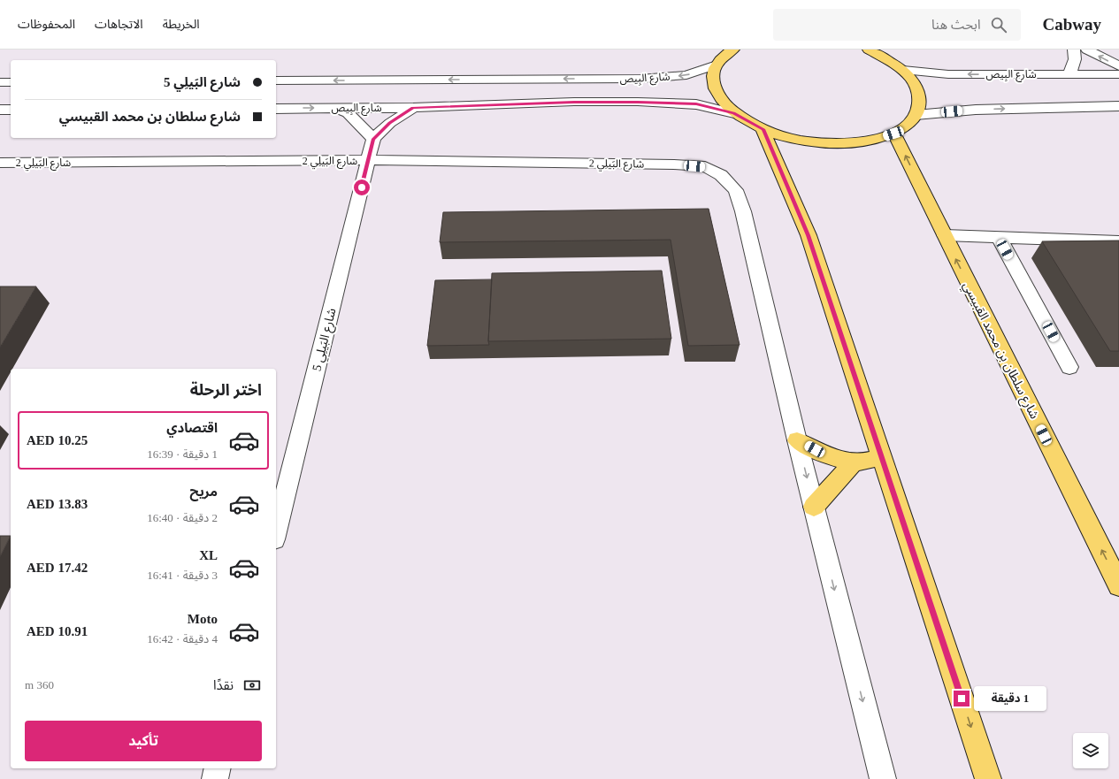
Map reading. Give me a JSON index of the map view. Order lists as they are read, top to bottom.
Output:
{
  "streets": {
    "main road": ["شارع سلطان بن محمد القبيسي"],
    "street": ["شارع البِيص", "شارع البَيلِي 2", "شارع البَيلِي 5"]
  },
  "crossings": [
    ["شارع البَيلِي 2", "شارع البَيلِي 5"]
  ],
  "page": {
    "header": "Cabway",
    "search": "ابحث هنا",
    "nav": ["الخريطة", "الاتجاهات", "المحفوظات"],
    "banner": ["شارع البَيلِي 5", "شارع سلطان بن محمد القبيسي"],
    "heading": "اختر الرحلة",
    "list": [
      {
        "name": "اقتصادي",
        "note": "1 دقيقة · 16:39",
        "value": "AED 10.25"
      },
      {
        "name": "مريح",
        "note": "2 دقيقة · 16:40",
        "value": "AED 13.83"
      },
      {
        "name": "XL",
        "note": "3 دقيقة · 16:41",
        "value": "AED 17.42"
      },
      {
        "name": "Moto",
        "note": "4 دقيقة · 16:42",
        "value": "AED 10.91"
      }
    ],
    "pay": ["نقدًا", "360 m"],
    "bubble": "1 دقيقة",
    "buttons": "تأكيد"
  }
}
